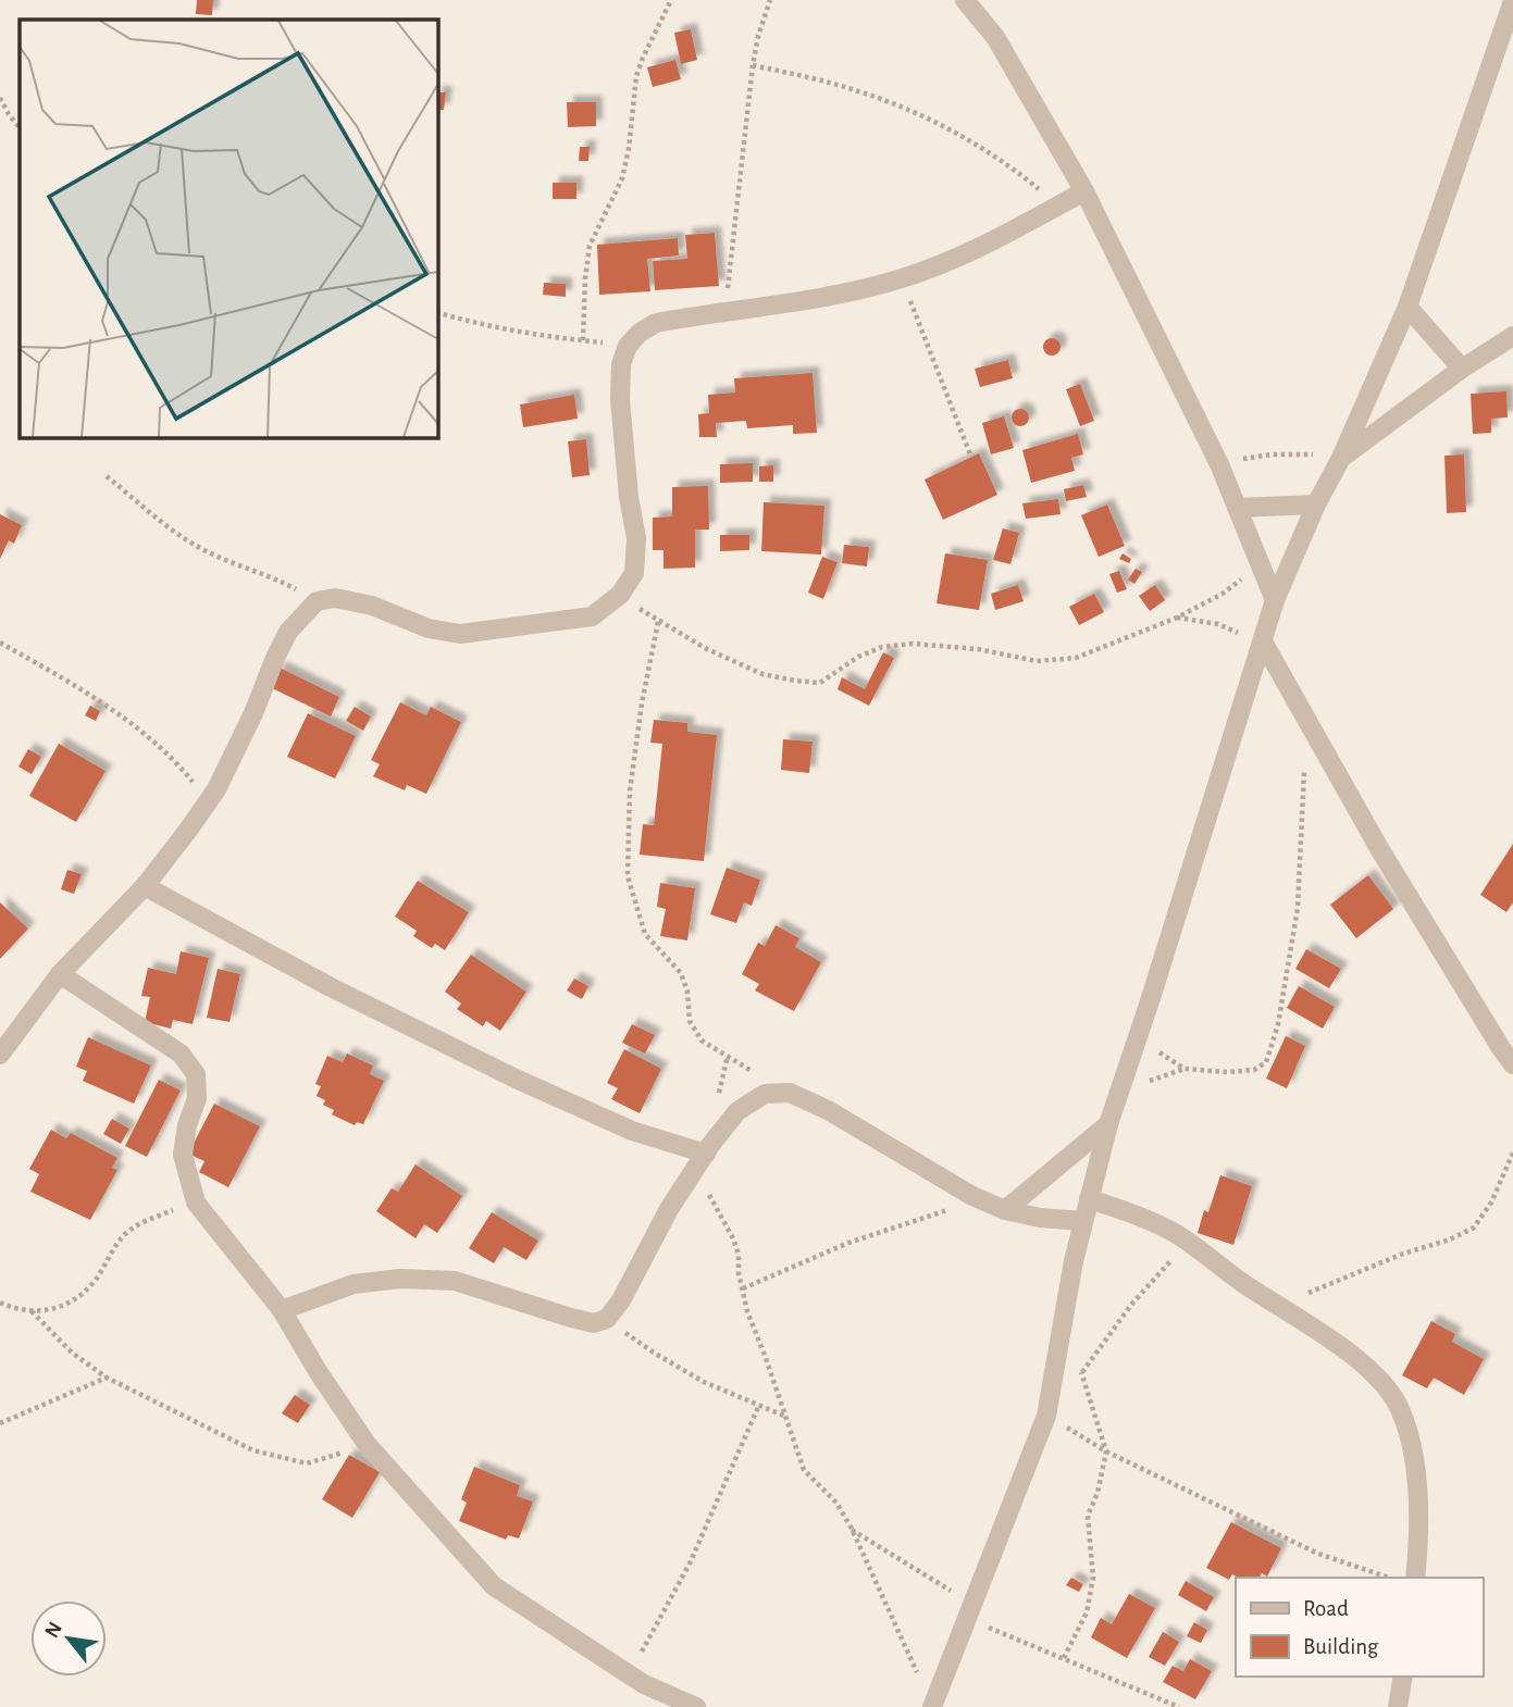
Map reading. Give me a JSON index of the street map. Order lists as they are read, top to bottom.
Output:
{
  "legend": ["Road", "Building"],
  "north": "top left"
}
